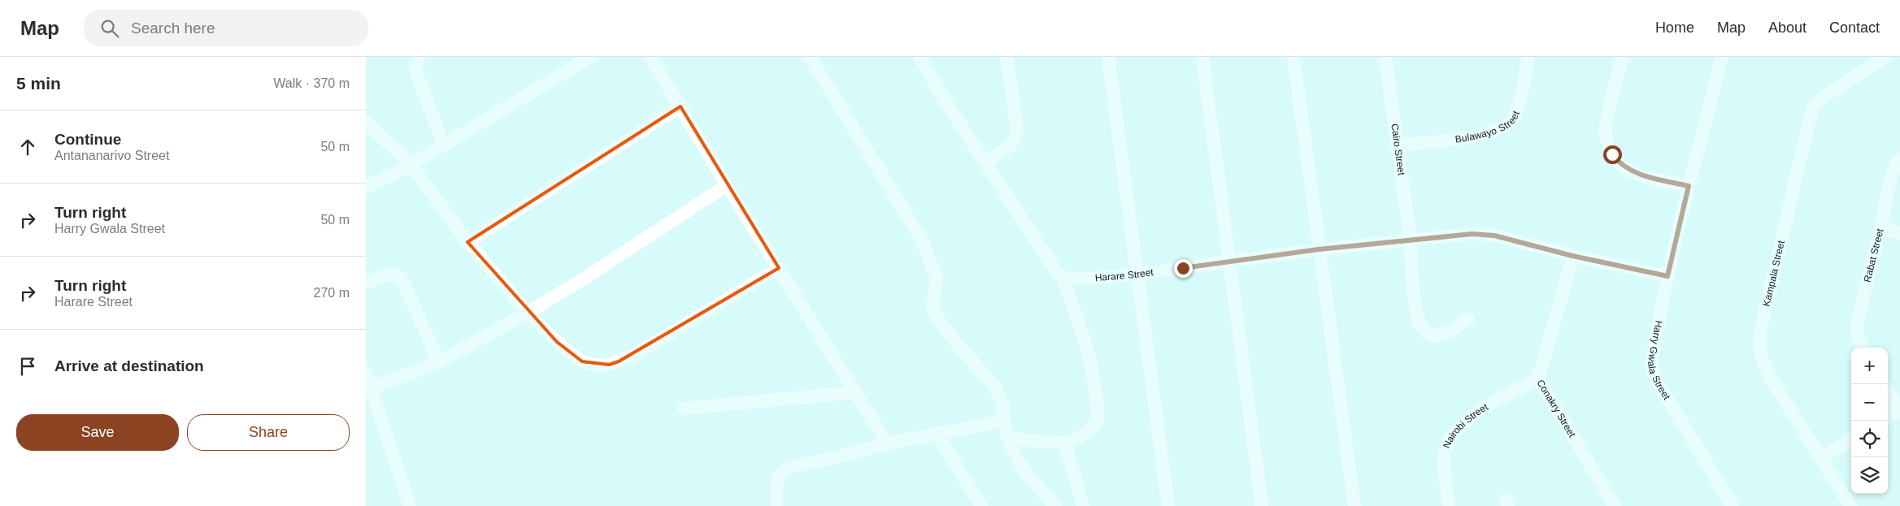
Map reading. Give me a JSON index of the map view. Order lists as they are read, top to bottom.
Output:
{
  "streets": {
    "street": [
      "Bulawayo Street",
      "Cairo Street",
      "Rabat Street",
      "Kampala Street",
      "Harare Street",
      "Harry Gwala Street",
      "Conakry Street",
      "Nairobi Street"
    ]
  },
  "crossings": [
    ["Bulawayo Street", "Cairo Street"],
    ["Cairo Street", "Harare Street"],
    ["Harare Street", "Harry Gwala Street"],
    ["Harare Street", "Conakry Street"],
    ["Conakry Street", "Nairobi Street"]
  ],
  "page": {
    "header": "Map",
    "search": "Search here",
    "nav": [
      "Home",
      "Map",
      "About",
      "Contact"
    ],
    "heading": ["5 min", "Walk · 370 m"],
    "list": [
      ["Continue", "Antananarivo Street", "50 m"],
      ["Turn right", "Harry Gwala Street", "50 m"],
      ["Turn right", "Harare Street", "270 m"],
      "Arrive at destination"
    ],
    "map_buttons": ["+", "−"],
    "buttons": ["Save", "Share"]
  }
}
